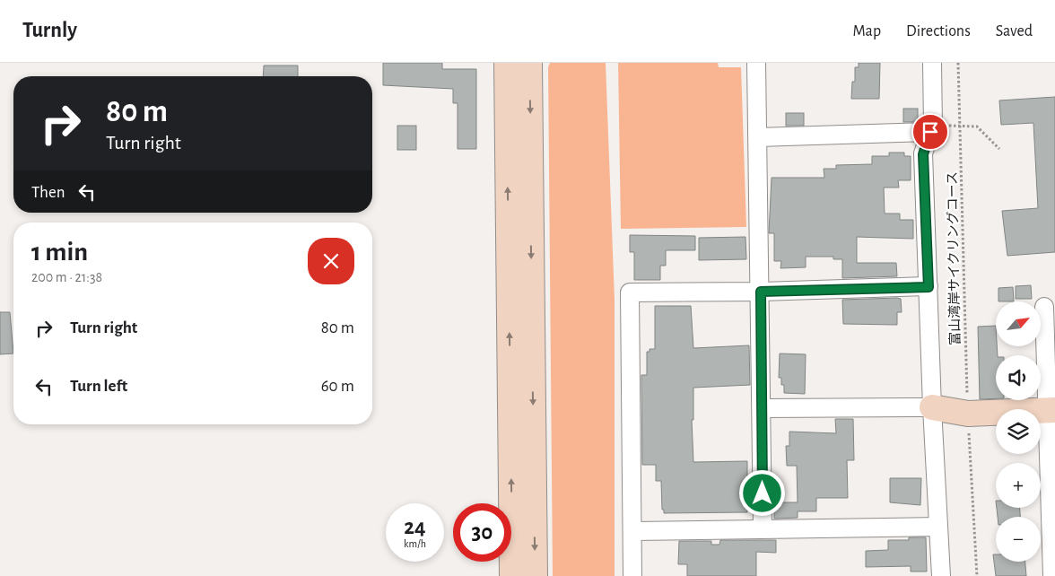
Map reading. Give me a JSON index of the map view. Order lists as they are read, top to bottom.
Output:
{
  "streets": {
    "path": ["富山湾岸サイクリングコース"]
  },
  "north": "top right",
  "page": {
    "header": "Turnly",
    "nav": ["Map", "Directions", "Saved"],
    "turn": ["80 m", "Turn right"],
    "then": "Then",
    "heading": ["1 min", "200 m · 21:38"],
    "list": [
      {
        "name": "Turn right",
        "value": "80 m"
      },
      {
        "name": "Turn left",
        "value": "60 m"
      }
    ],
    "map_buttons": ["+", "−"],
    "speed": "24 km/h",
    "limit": "30"
  }
}
